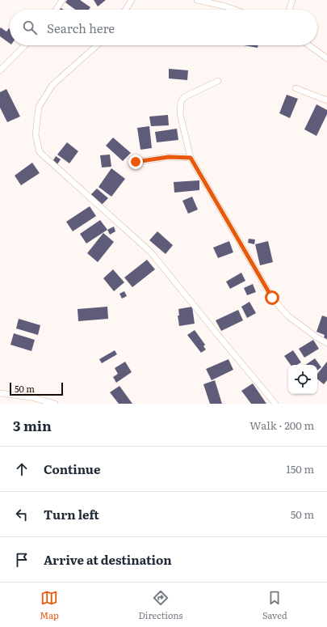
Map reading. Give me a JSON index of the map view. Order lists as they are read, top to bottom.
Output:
{
  "scale_bar": "50 m",
  "page": {
    "search": "Search here",
    "scale": "50 m",
    "heading": ["3 min", "Walk · 200 m"],
    "list": [
      ["Continue", "150 m"],
      ["Turn left", "50 m"],
      "Arrive at destination"
    ],
    "nav": ["Map", "Directions", "Saved"]
  }
}
